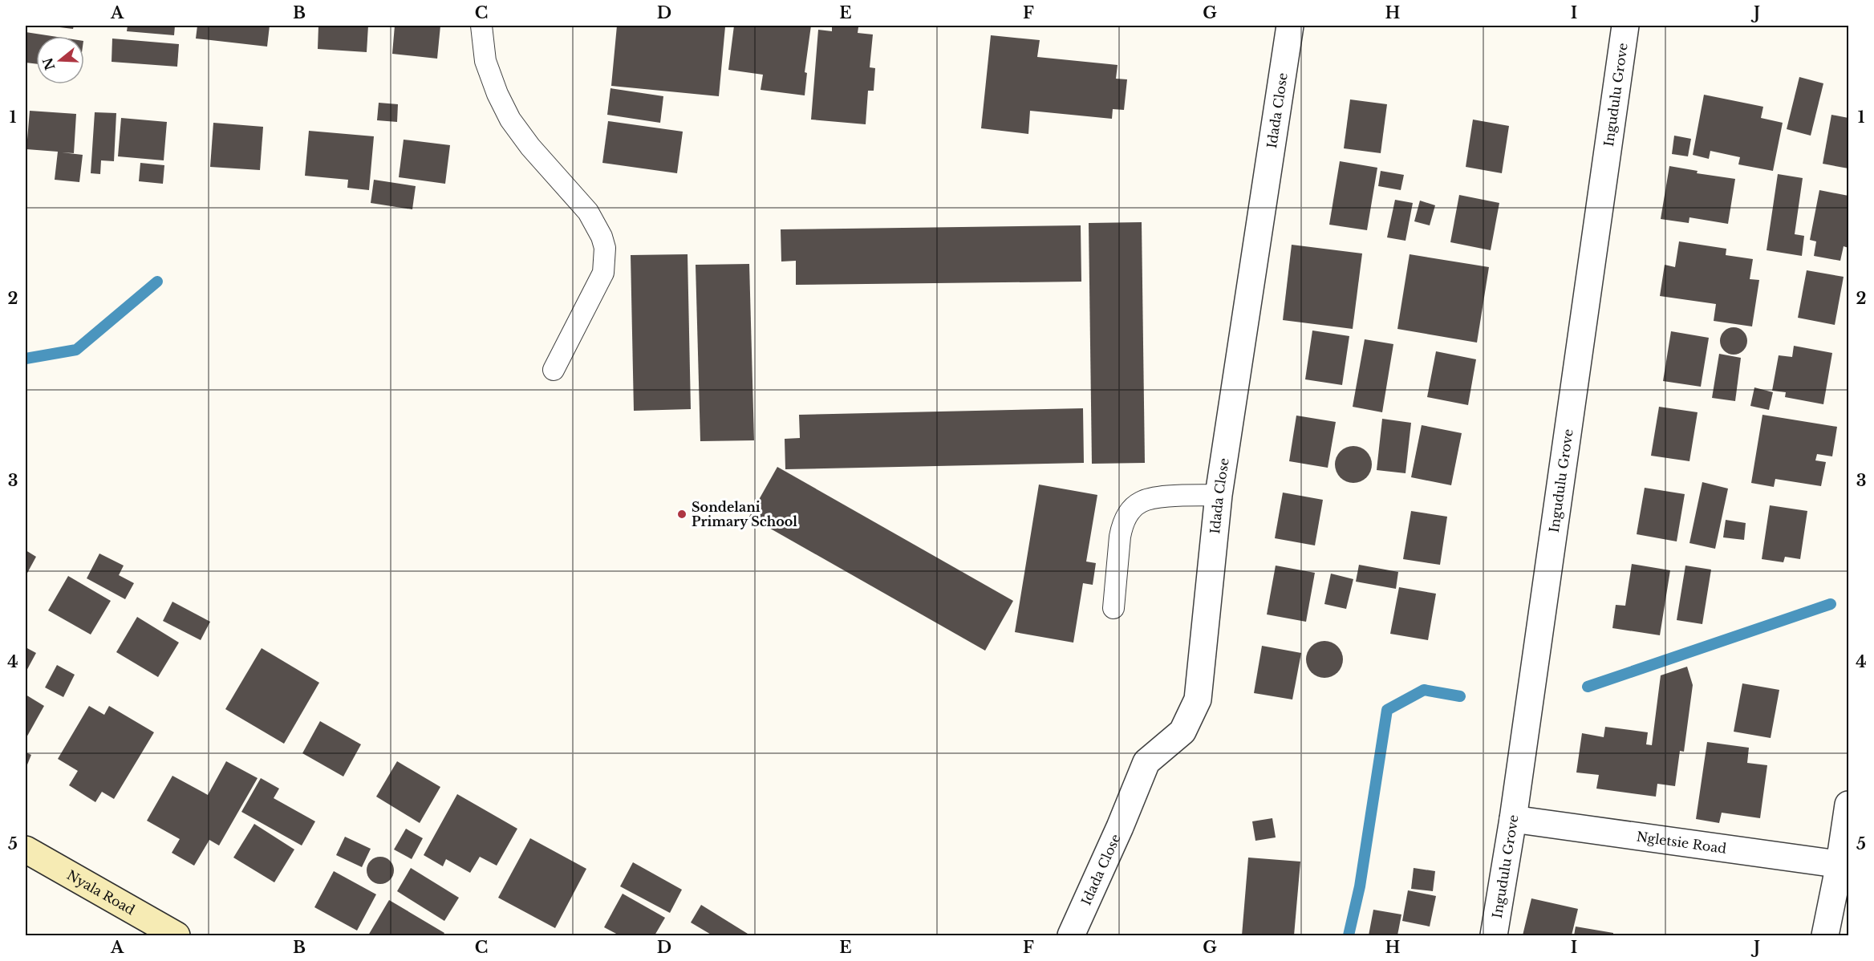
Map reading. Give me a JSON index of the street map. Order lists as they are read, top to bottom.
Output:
{
  "streets": {
    "street": [
      "Ingudulu Grove",
      "Idada Close",
      "Ngletsie Road",
      "Nyala Road"
    ]
  },
  "crossings": [
    ["Ingudulu Grove", "Ngletsie Road"]
  ],
  "places": ["Sondelani Primary School"],
  "north": "left",
  "grid": {
    "columns": [
      "A",
      "B",
      "C",
      "D",
      "E",
      "F",
      "G",
      "H",
      "I",
      "J"
    ],
    "rows": [
      "1",
      "2",
      "3",
      "4",
      "5"
    ]
  }
}
